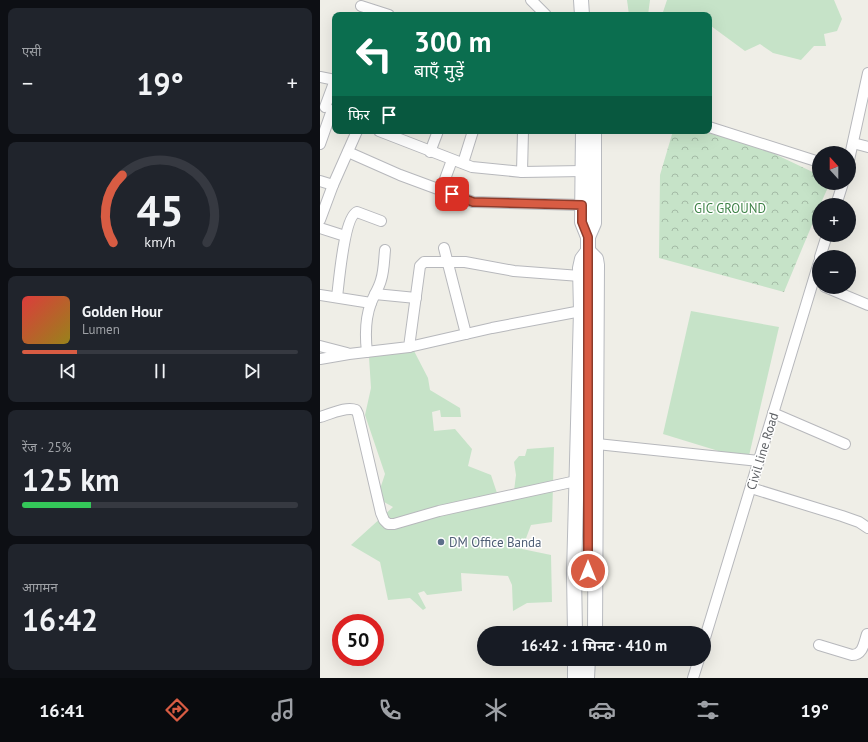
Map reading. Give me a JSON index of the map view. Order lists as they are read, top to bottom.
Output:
{
  "streets": {
    "street": ["Civil line Road"]
  },
  "parks": ["GIC GROUND"],
  "places": ["DM Office Banda"],
  "north": "top",
  "page": {
    "tile": [
      "एसी",
      ["रेंज · 25%", "125 km"],
      ["आगमन", "16:42"]
    ],
    "turn": ["300 m", "बाएँ मुड़ें"],
    "heat": ["−", "19°", "+"],
    "then": "फिर",
    "map_buttons": ["+", "−"],
    "song": ["Golden Hour", "Lumen"],
    "limit": "50",
    "trip": "16:42 · 1 मिनट · 410 m",
    "tabs": ["16:41", "19°"],
    "gauge": ["45", "km/h"]
  }
}
